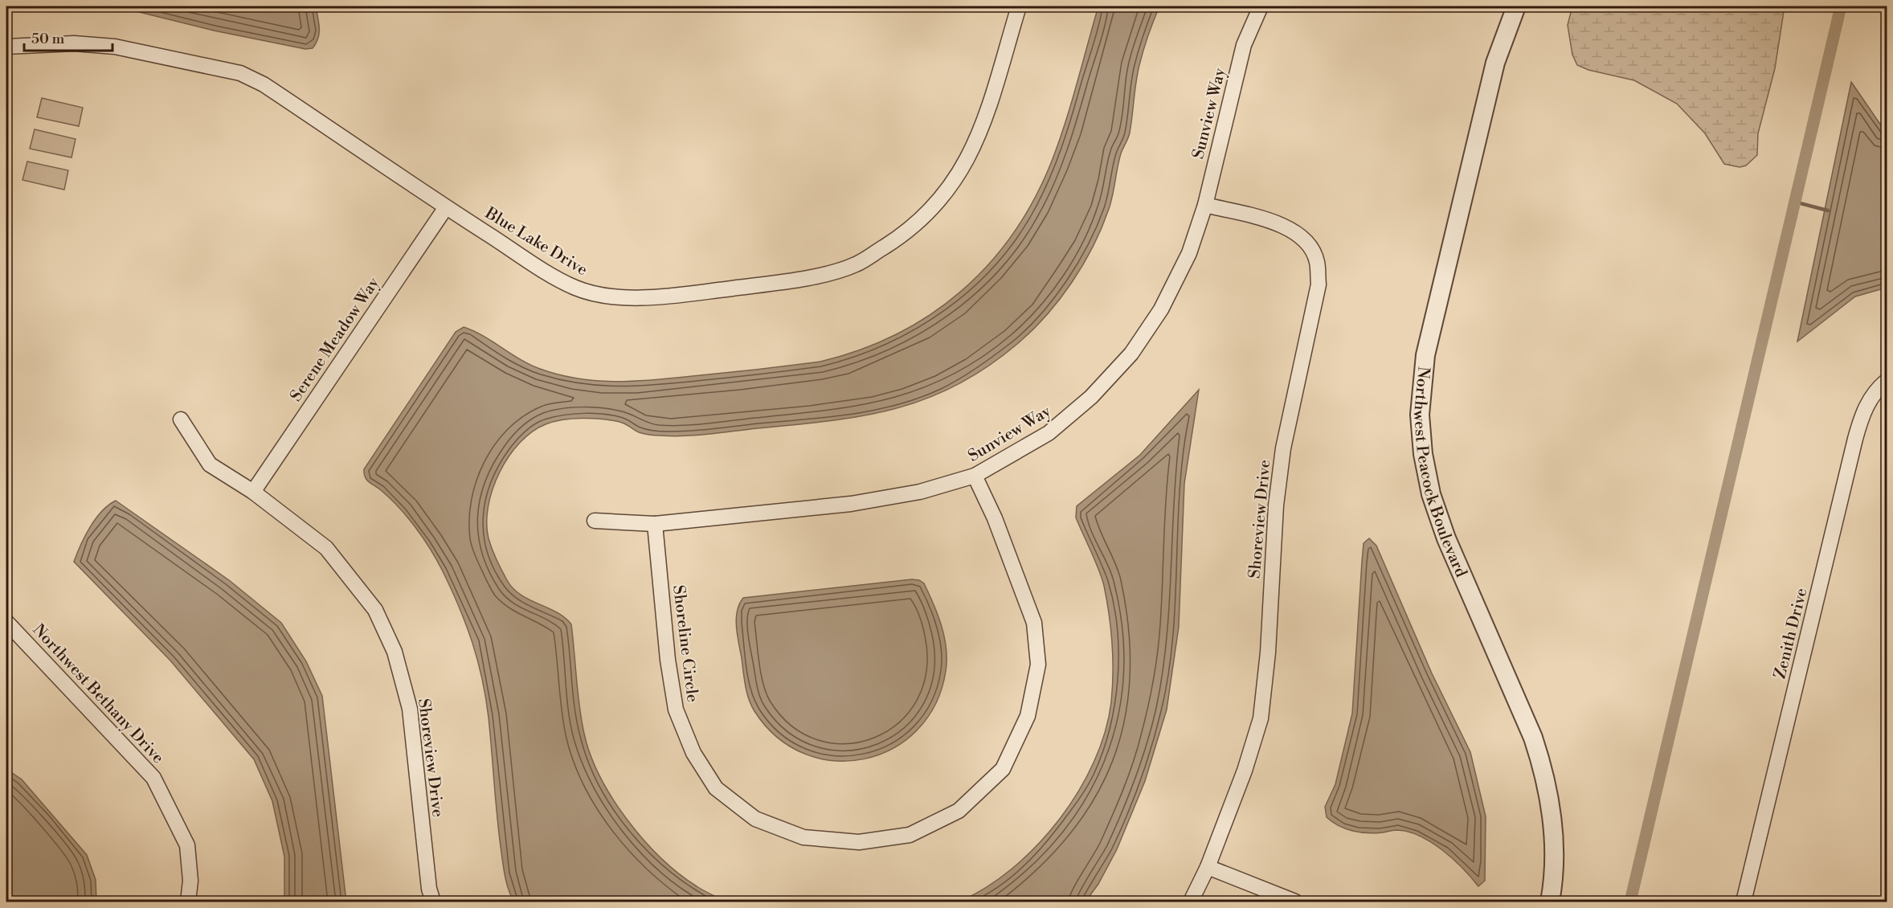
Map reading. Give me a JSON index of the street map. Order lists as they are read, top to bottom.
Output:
{
  "streets": {
    "street": [
      "Sunview Way",
      "Blue Lake Drive",
      "Serene Meadow Way",
      "Northwest Peacock Boulevard",
      "Shoreview Drive",
      "Zenith Drive",
      "Shoreline Circle",
      "Northwest Bethany Drive"
    ]
  },
  "crossings": [
    ["Sunview Way", "Shoreview Drive"],
    ["Sunview Way", "Shoreline Circle"],
    ["Blue Lake Drive", "Serene Meadow Way"],
    ["Serene Meadow Way", "Shoreview Drive"]
  ],
  "scale_bar": "50 m"
}
